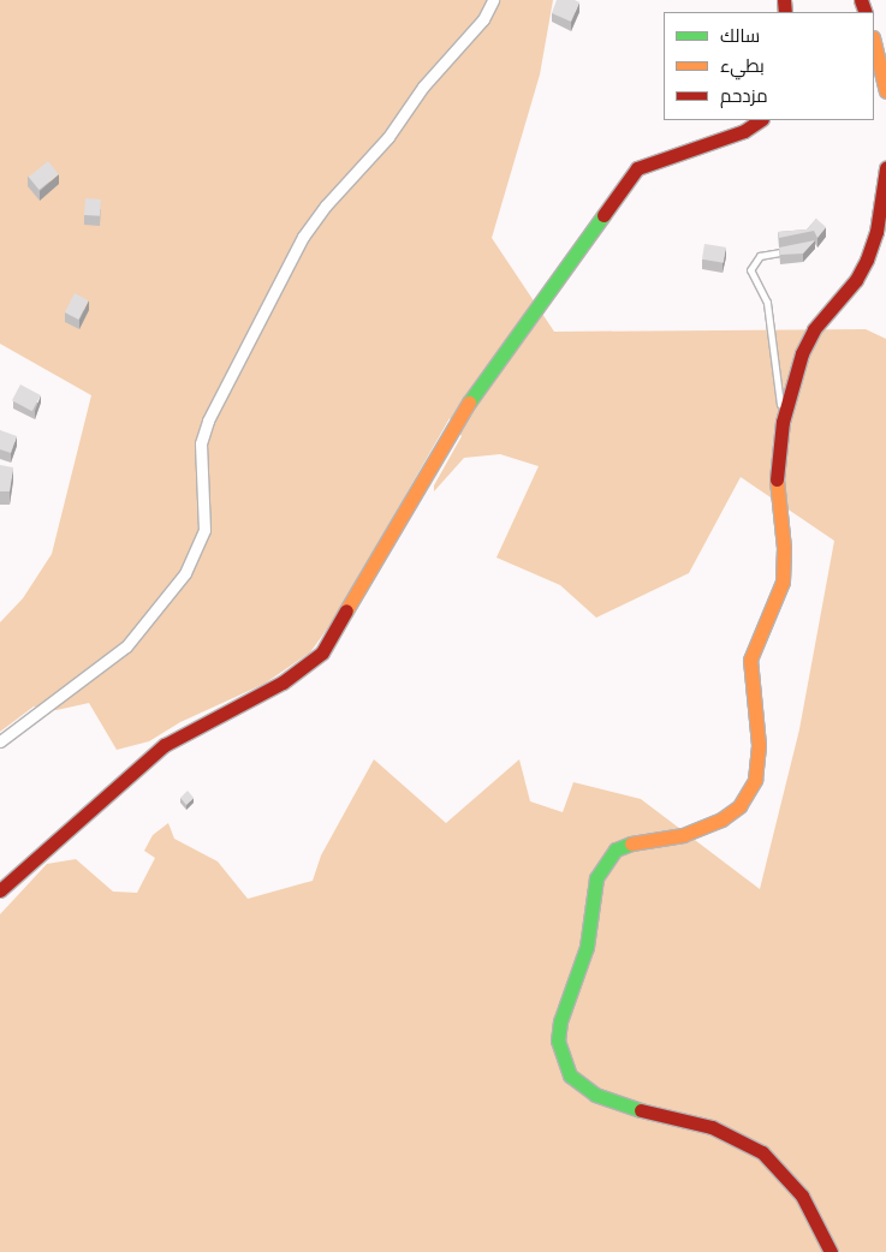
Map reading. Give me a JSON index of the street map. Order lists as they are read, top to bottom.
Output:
{
  "legend": ["سالك", "بطيء", "مزدحم"]
}
